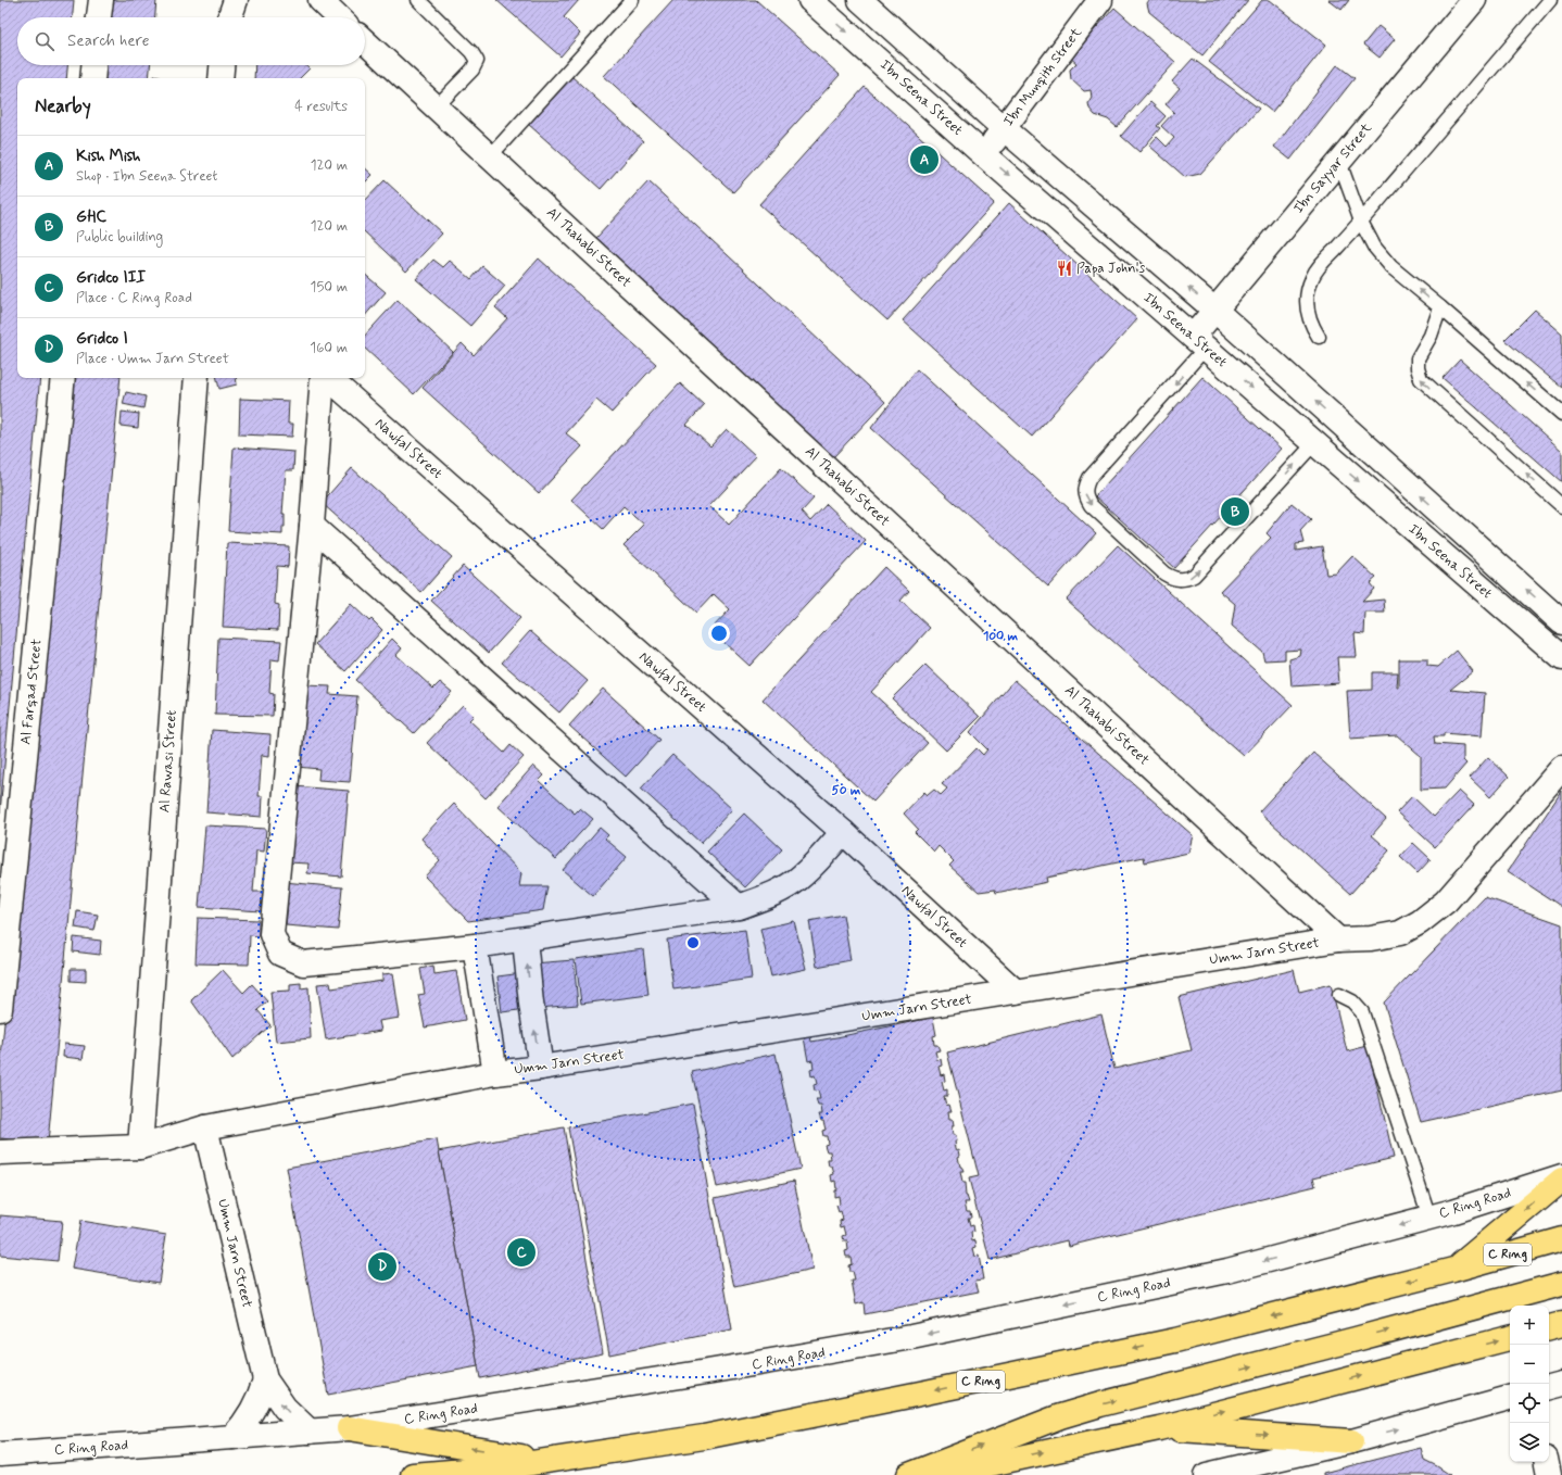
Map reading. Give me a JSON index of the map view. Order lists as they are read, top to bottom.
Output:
{
  "streets": {
    "highway": ["C Ring"],
    "street": [
      "Ibn Munqith Street",
      "Ibn Seena Street",
      "Ibn Sayyar Street",
      "Al Thahabi Street",
      "Nawfal Street",
      "Al Farqad Street",
      "Al Rawasi Street",
      "Umm Jarn Street",
      "C Ring Road"
    ]
  },
  "crossings": [
    ["Ibn Munqith Street", "Ibn Seena Street"],
    ["Ibn Seena Street", "Ibn Sayyar Street"],
    ["Al Thahabi Street", "Umm Jarn Street"],
    ["Nawfal Street", "Umm Jarn Street"],
    ["Al Rawasi Street", "Umm Jarn Street"],
    ["Umm Jarn Street", "C Ring Road"]
  ],
  "one_way": ["C Ring Road"],
  "places": {
    "restaurant": ["Papa John's"]
  },
  "page": {
    "search": "Search here",
    "heading": ["Nearby", "4 results"],
    "list": [
      {
        "mark": "A",
        "name": "Kish Mish",
        "note": "Shop · Ibn Seena Street",
        "value": "120 m"
      },
      {
        "mark": "B",
        "name": "GHC",
        "note": "Public building",
        "value": "120 m"
      },
      {
        "mark": "C",
        "name": "Gridco III",
        "note": "Place · C Ring Road",
        "value": "150 m"
      },
      {
        "mark": "D",
        "name": "Gridco I",
        "note": "Place · Umm Jarn Street",
        "value": "160 m"
      }
    ],
    "pins": [
      "A",
      "B",
      "C",
      "D"
    ],
    "map_buttons": ["+", "−"]
  },
  "rings": ["100 m", "50 m"]
}
